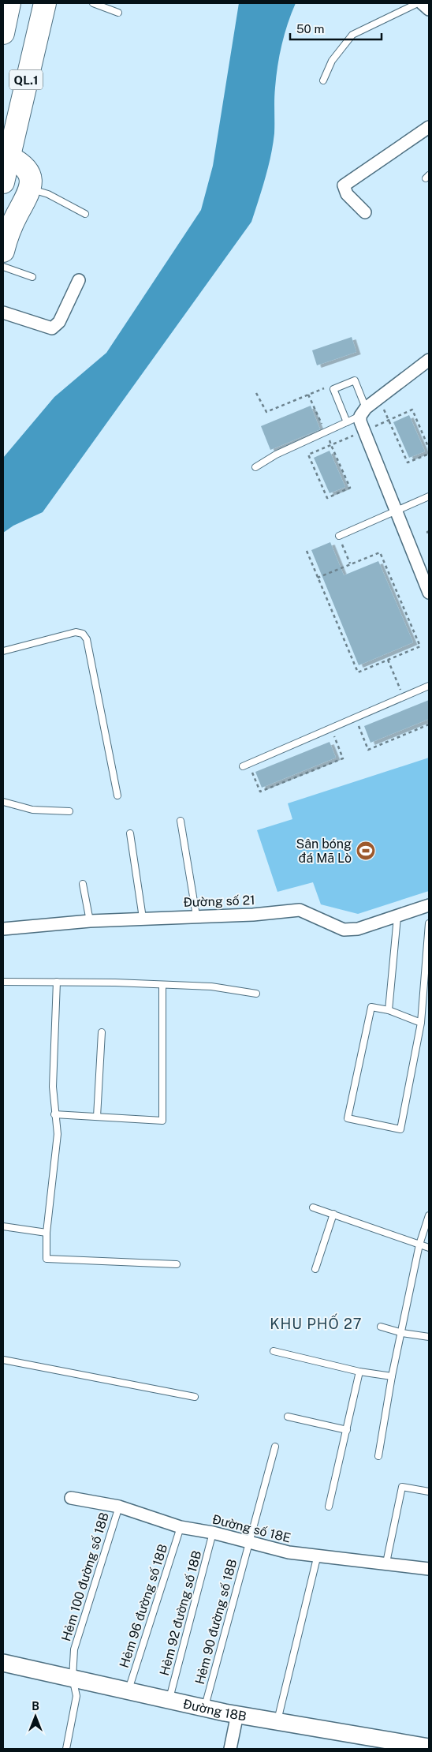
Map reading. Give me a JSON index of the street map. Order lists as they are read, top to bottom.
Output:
{
  "streets": {
    "highway": ["QL.1"],
    "street": ["Đường số 21", "Đường số 18E", "Đường 18B"],
    "lane": [
      "Hẻm 100 đường số 18B",
      "Hẻm 96 đường số 18B",
      "Hẻm 92 đường số 18B",
      "Hẻm 90 đường số 18B"
    ]
  },
  "crossings": [
    ["Đường số 18E", "Hẻm 100 đường số 18B"],
    ["Đường số 18E", "Hẻm 96 đường số 18B"],
    ["Đường số 18E", "Hẻm 92 đường số 18B"],
    ["Đường số 18E", "Hẻm 90 đường số 18B"],
    ["Hẻm 100 đường số 18B", "Đường 18B"],
    ["Hẻm 96 đường số 18B", "Đường 18B"],
    ["Hẻm 92 đường số 18B", "Đường 18B"],
    ["Hẻm 90 đường số 18B", "Đường 18B"]
  ],
  "districts": ["KHU PHỐ 27"],
  "places": {
    "sports": ["Sân bóng đá Mã Lò"]
  },
  "scale_bar": "50 m",
  "north": "top"
}
